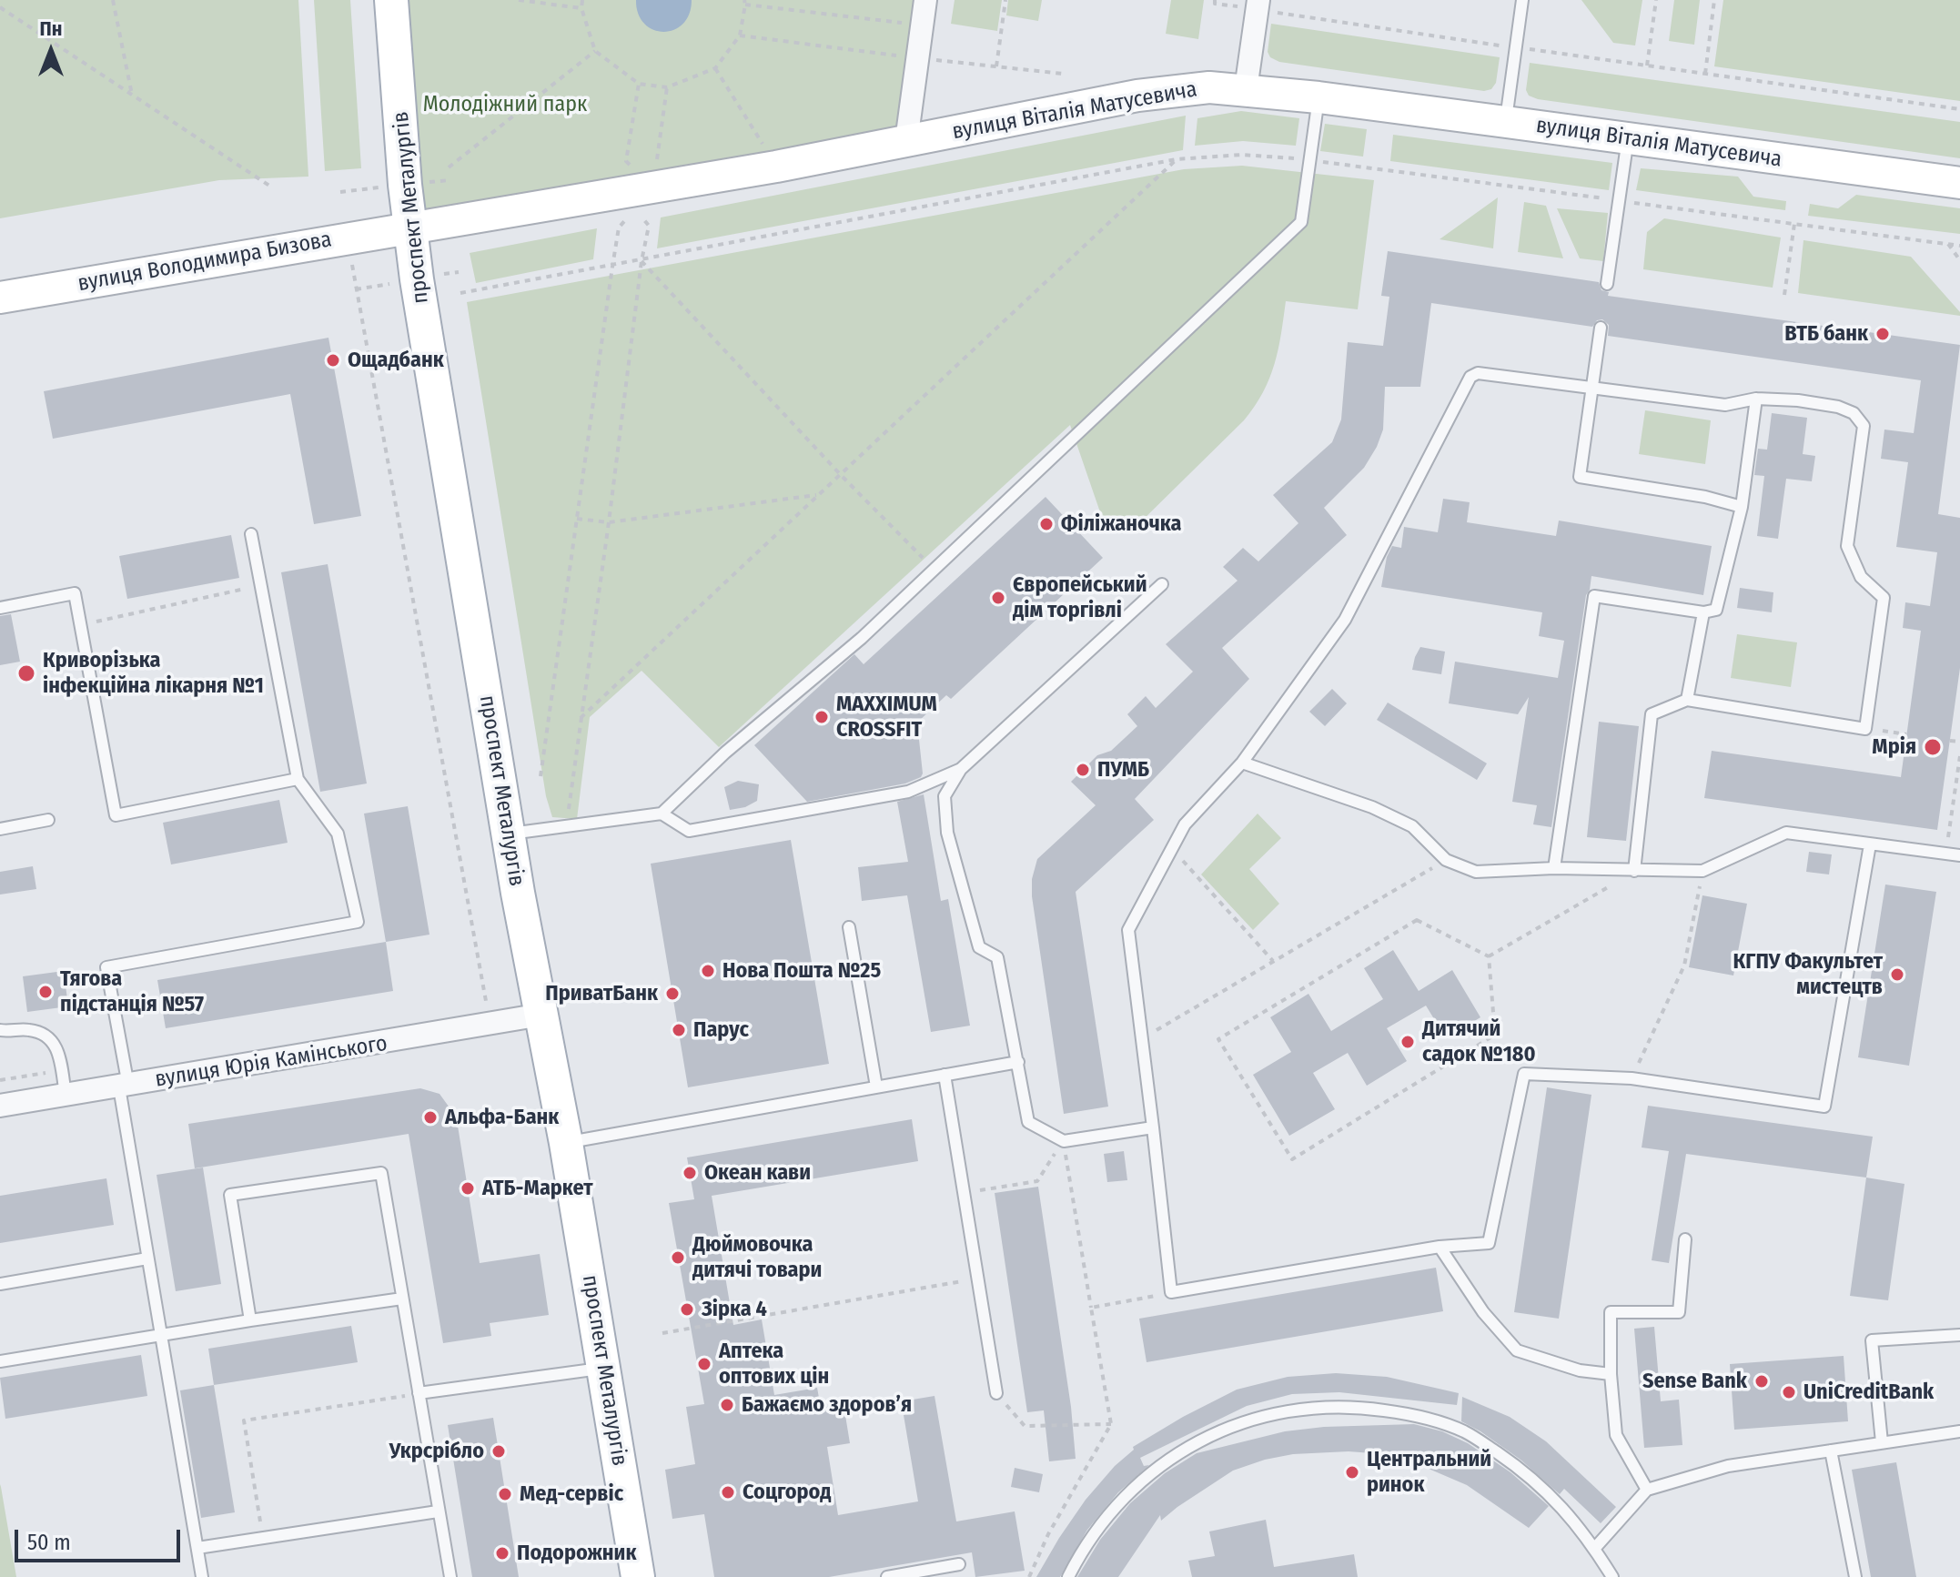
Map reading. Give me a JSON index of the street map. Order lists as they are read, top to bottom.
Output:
{
  "streets": {
    "main road": ["проспект Металургів"],
    "street": ["вулиця Віталія Матусевича", "вулиця Володимира Бизова", "вулиця Юрія Камінського"]
  },
  "crossings": [
    ["вулиця Віталія Матусевича", "проспект Металургів"],
    ["вулиця Віталія Матусевича", "вулиця Володимира Бизова"],
    ["проспект Металургів", "вулиця Володимира Бизова"],
    ["проспект Металургів", "вулиця Юрія Камінського"]
  ],
  "parks": ["Молодіжний парк"],
  "places": [
    "ВТБ банк",
    "Ощадбанк",
    "Філіжаночка",
    "Європейський дім торгівлі",
    "Криворізька інфекційна лікарня №1",
    "MAXXIMUM CROSSFIT",
    "Мрія",
    "ПУМБ",
    "Нова Пошта №25",
    "КГПУ Факультет мистецтв",
    "Тягова підстанція №57",
    "ПриватБанк",
    "Парус",
    "Дитячий садок №180",
    "Альфа-Банк",
    "Океан кави",
    "АТБ-Маркет",
    "Дюймовочка дитячі товари",
    "Зірка 4",
    "Аптека оптових цін",
    "Sense Bank",
    "UniCreditBank",
    "Бажаємо здоровʼя",
    "Укрсрібло",
    "Центральний ринок",
    "Соцгород",
    "Мед-сервіс",
    "Подорожник"
  ],
  "scale_bar": "50 m",
  "north": "top"
}
